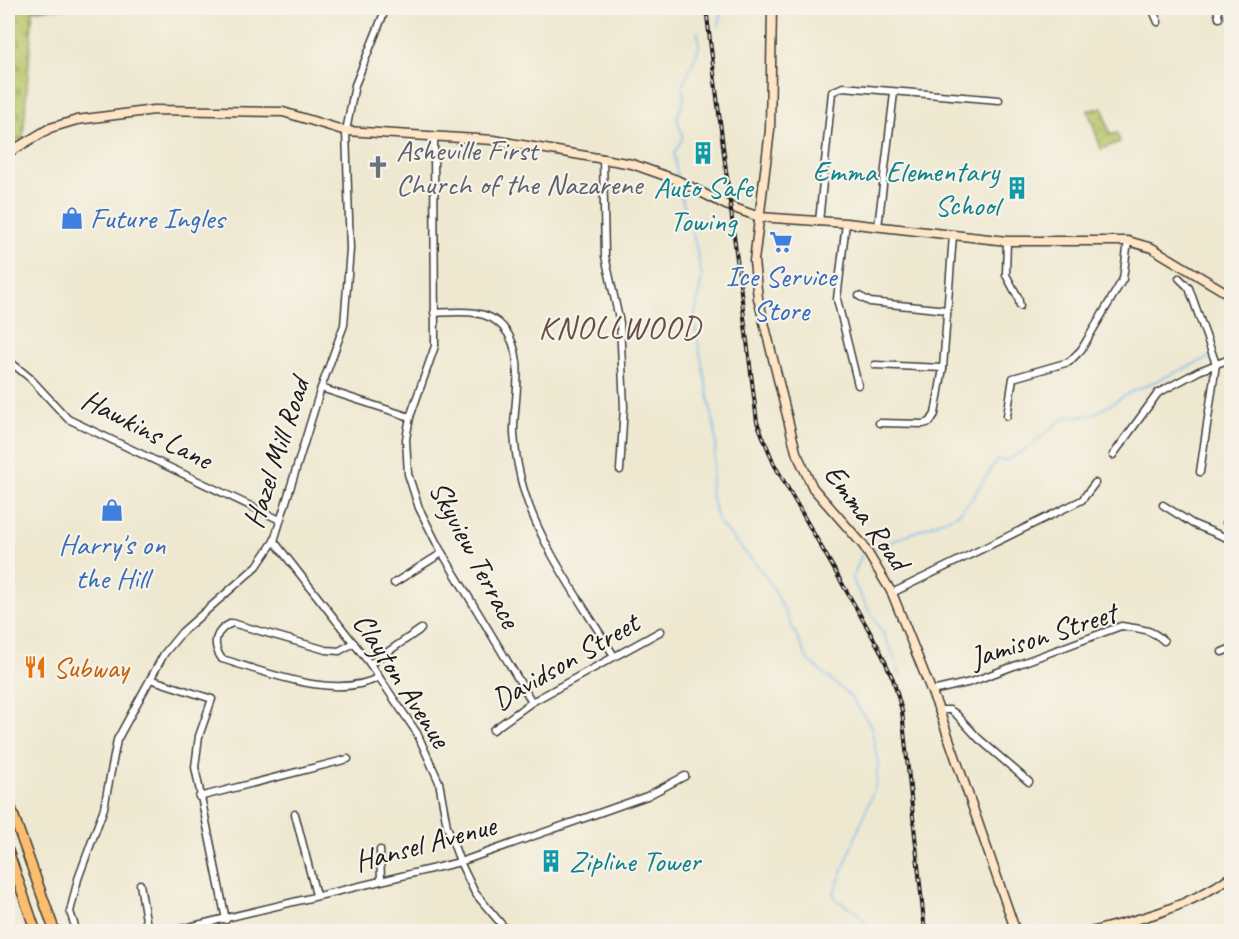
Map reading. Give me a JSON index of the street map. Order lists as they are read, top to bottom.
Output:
{
  "streets": {
    "street": [
      "Hawkins Lane",
      "Hazel Mill Road",
      "Emma Road",
      "Skyview Terrace",
      "Jamison Street",
      "Davidson Street",
      "Clayton Avenue",
      "Hansel Avenue"
    ]
  },
  "crossings": [
    ["Hawkins Lane", "Hazel Mill Road"],
    ["Hazel Mill Road", "Clayton Avenue"],
    ["Emma Road", "Jamison Street"],
    ["Skyview Terrace", "Davidson Street"],
    ["Clayton Avenue", "Hansel Avenue"]
  ],
  "districts": ["KNOLLWOOD"],
  "places": {
    "building": ["Auto Safe Towing", "Emma Elementary School", "Zipline Tower"],
    "church": ["Asheville First Church of the Nazarene"],
    "shop": ["Future Ingles", "Harry's on the Hill"],
    "supermarket": ["Ice Service Store"],
    "restaurant": ["Subway"]
  }
}
